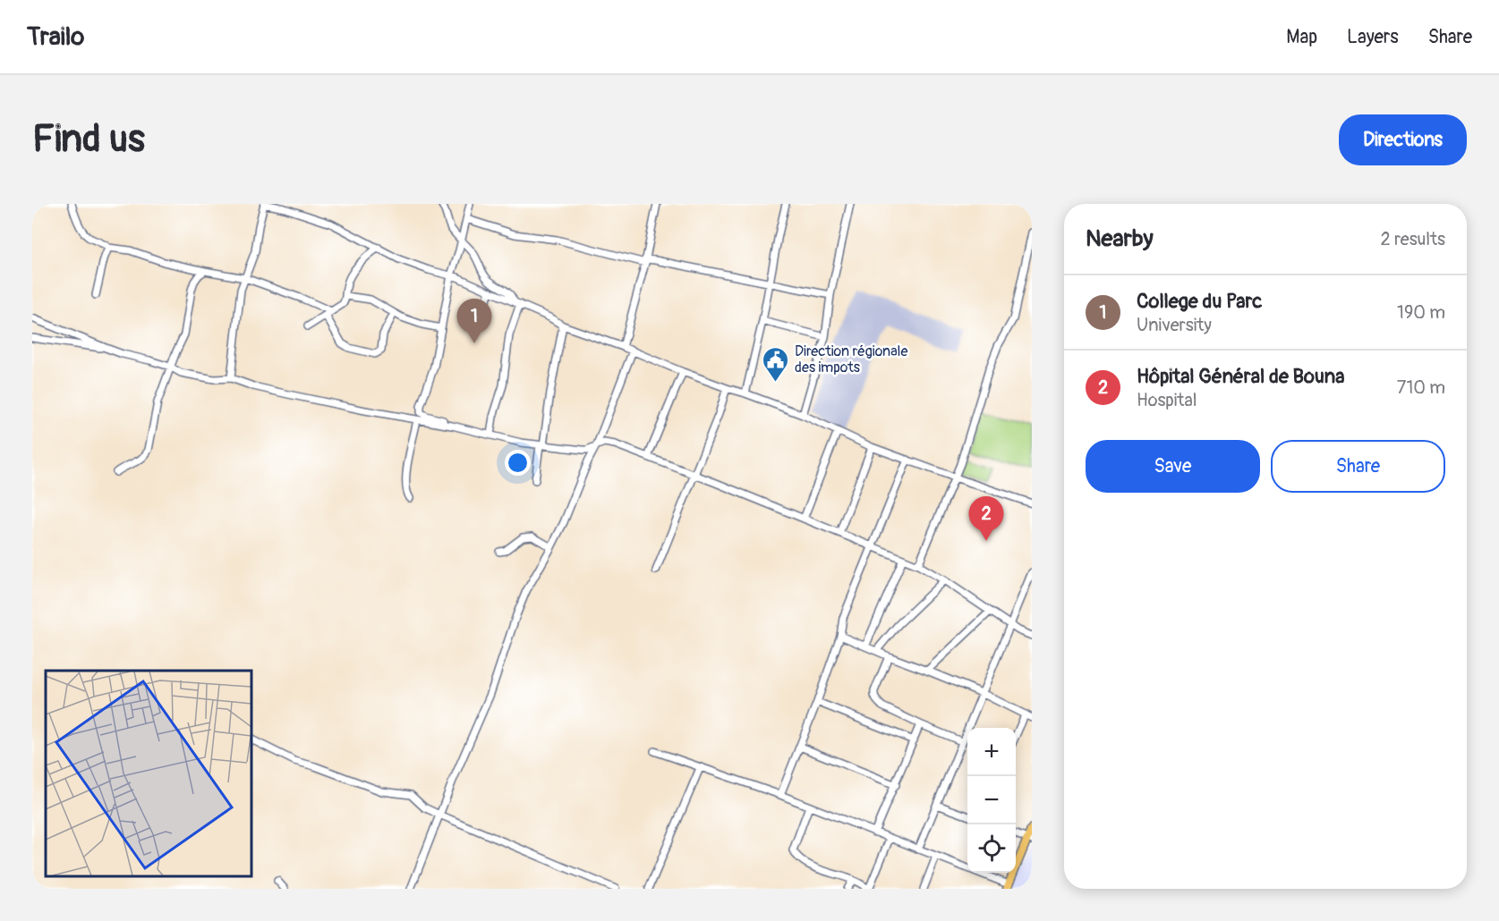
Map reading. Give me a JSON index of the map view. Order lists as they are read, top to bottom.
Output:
{
  "places": {
    "public building": ["Direction régionale des impots"]
  },
  "page": {
    "header": "Trailo",
    "nav": ["Map", "Layers", "Share"],
    "buttons": [
      "Directions",
      ["Save", "Share"]
    ],
    "title": "Find us",
    "heading": ["Nearby", "2 results"],
    "list": [
      {
        "mark": "1",
        "name": "College du Parc",
        "note": "University",
        "value": "190 m"
      },
      {
        "mark": "2",
        "name": "Hôpital Général de Bouna",
        "note": "Hospital",
        "value": "710 m"
      }
    ],
    "pins": ["1", "2"],
    "map_buttons": ["+", "−"]
  }
}
